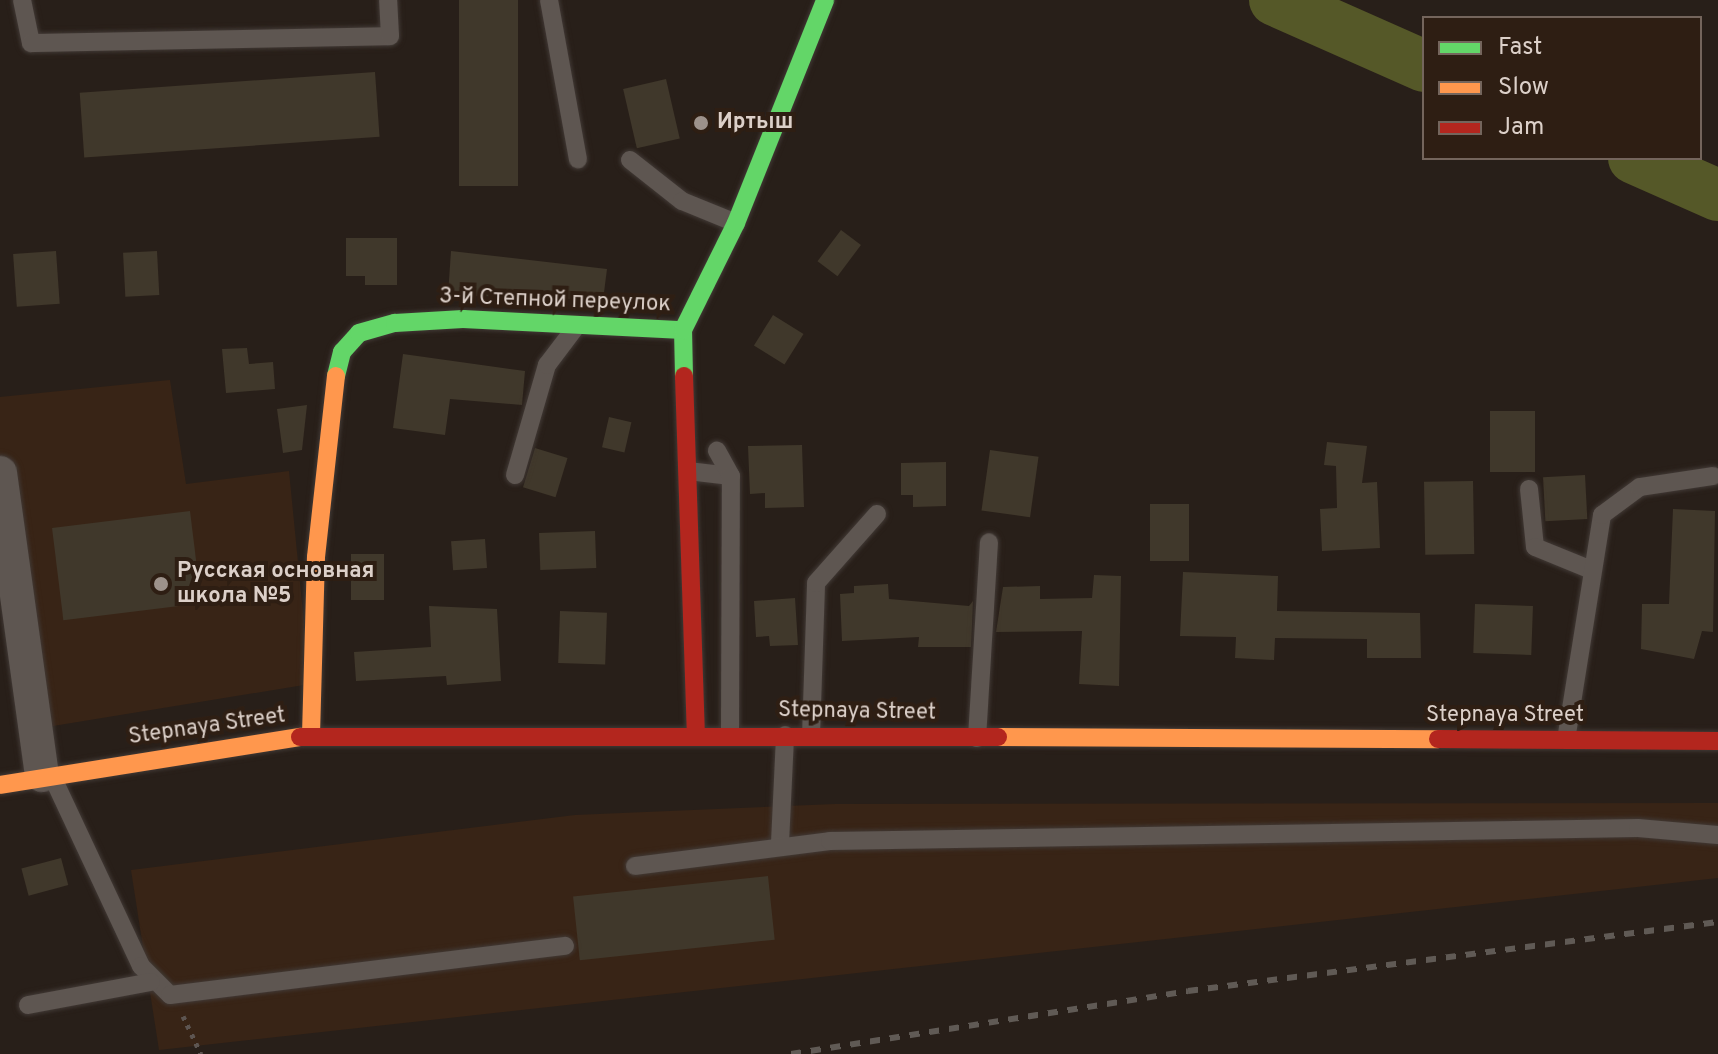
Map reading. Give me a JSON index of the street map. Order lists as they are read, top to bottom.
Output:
{
  "streets": {
    "main road": ["3-й Степной переулок", "Stepnaya Street"]
  },
  "crossings": [
    ["3-й Степной переулок", "Stepnaya Street"]
  ],
  "places": ["Иртыш", "Русская основная школа №5"],
  "legend": ["Fast", "Slow", "Jam"]
}
